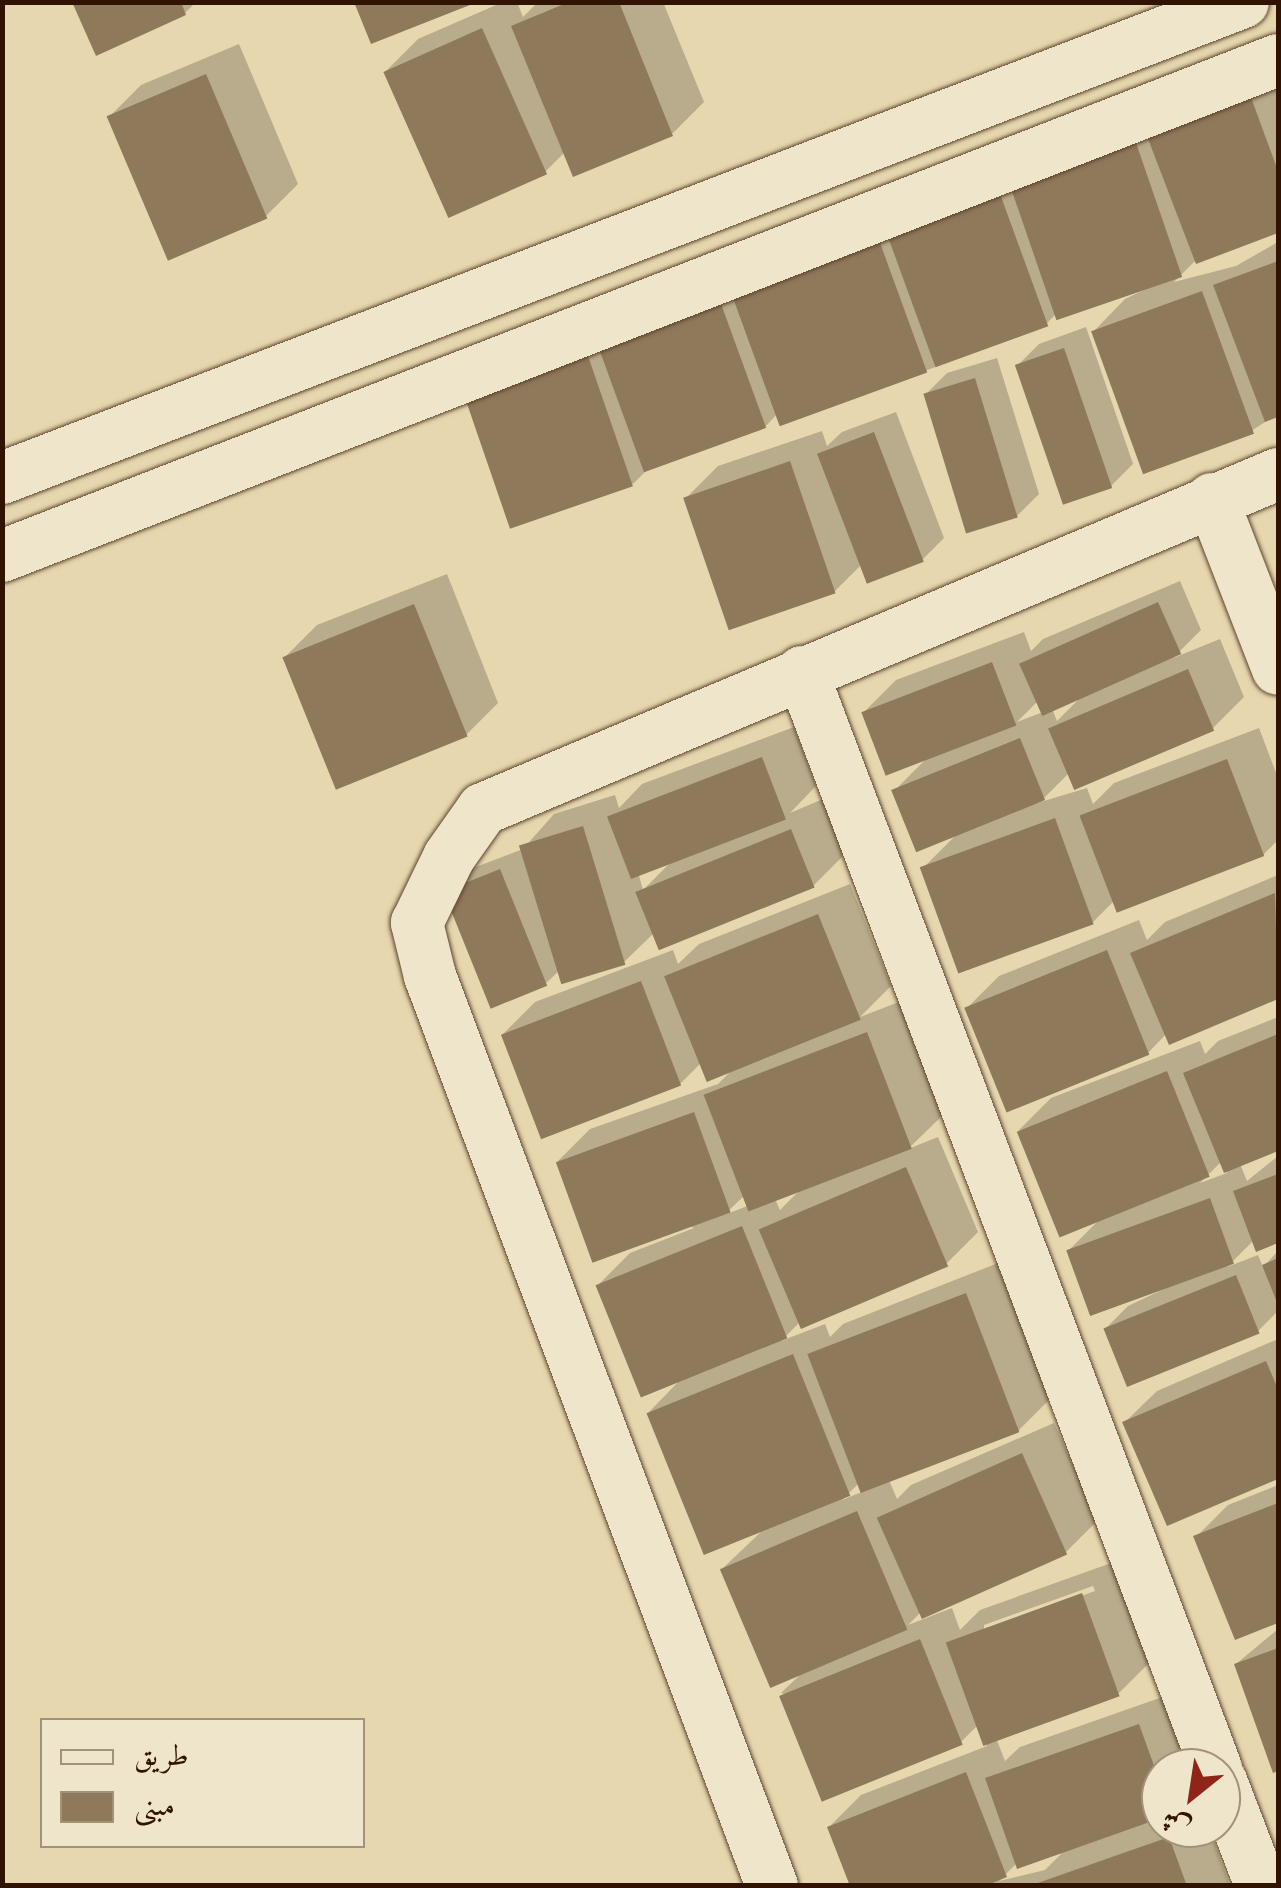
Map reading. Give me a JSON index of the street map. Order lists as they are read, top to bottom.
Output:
{
  "legend": ["طريق", "مبنى"],
  "north": "bottom left"
}
